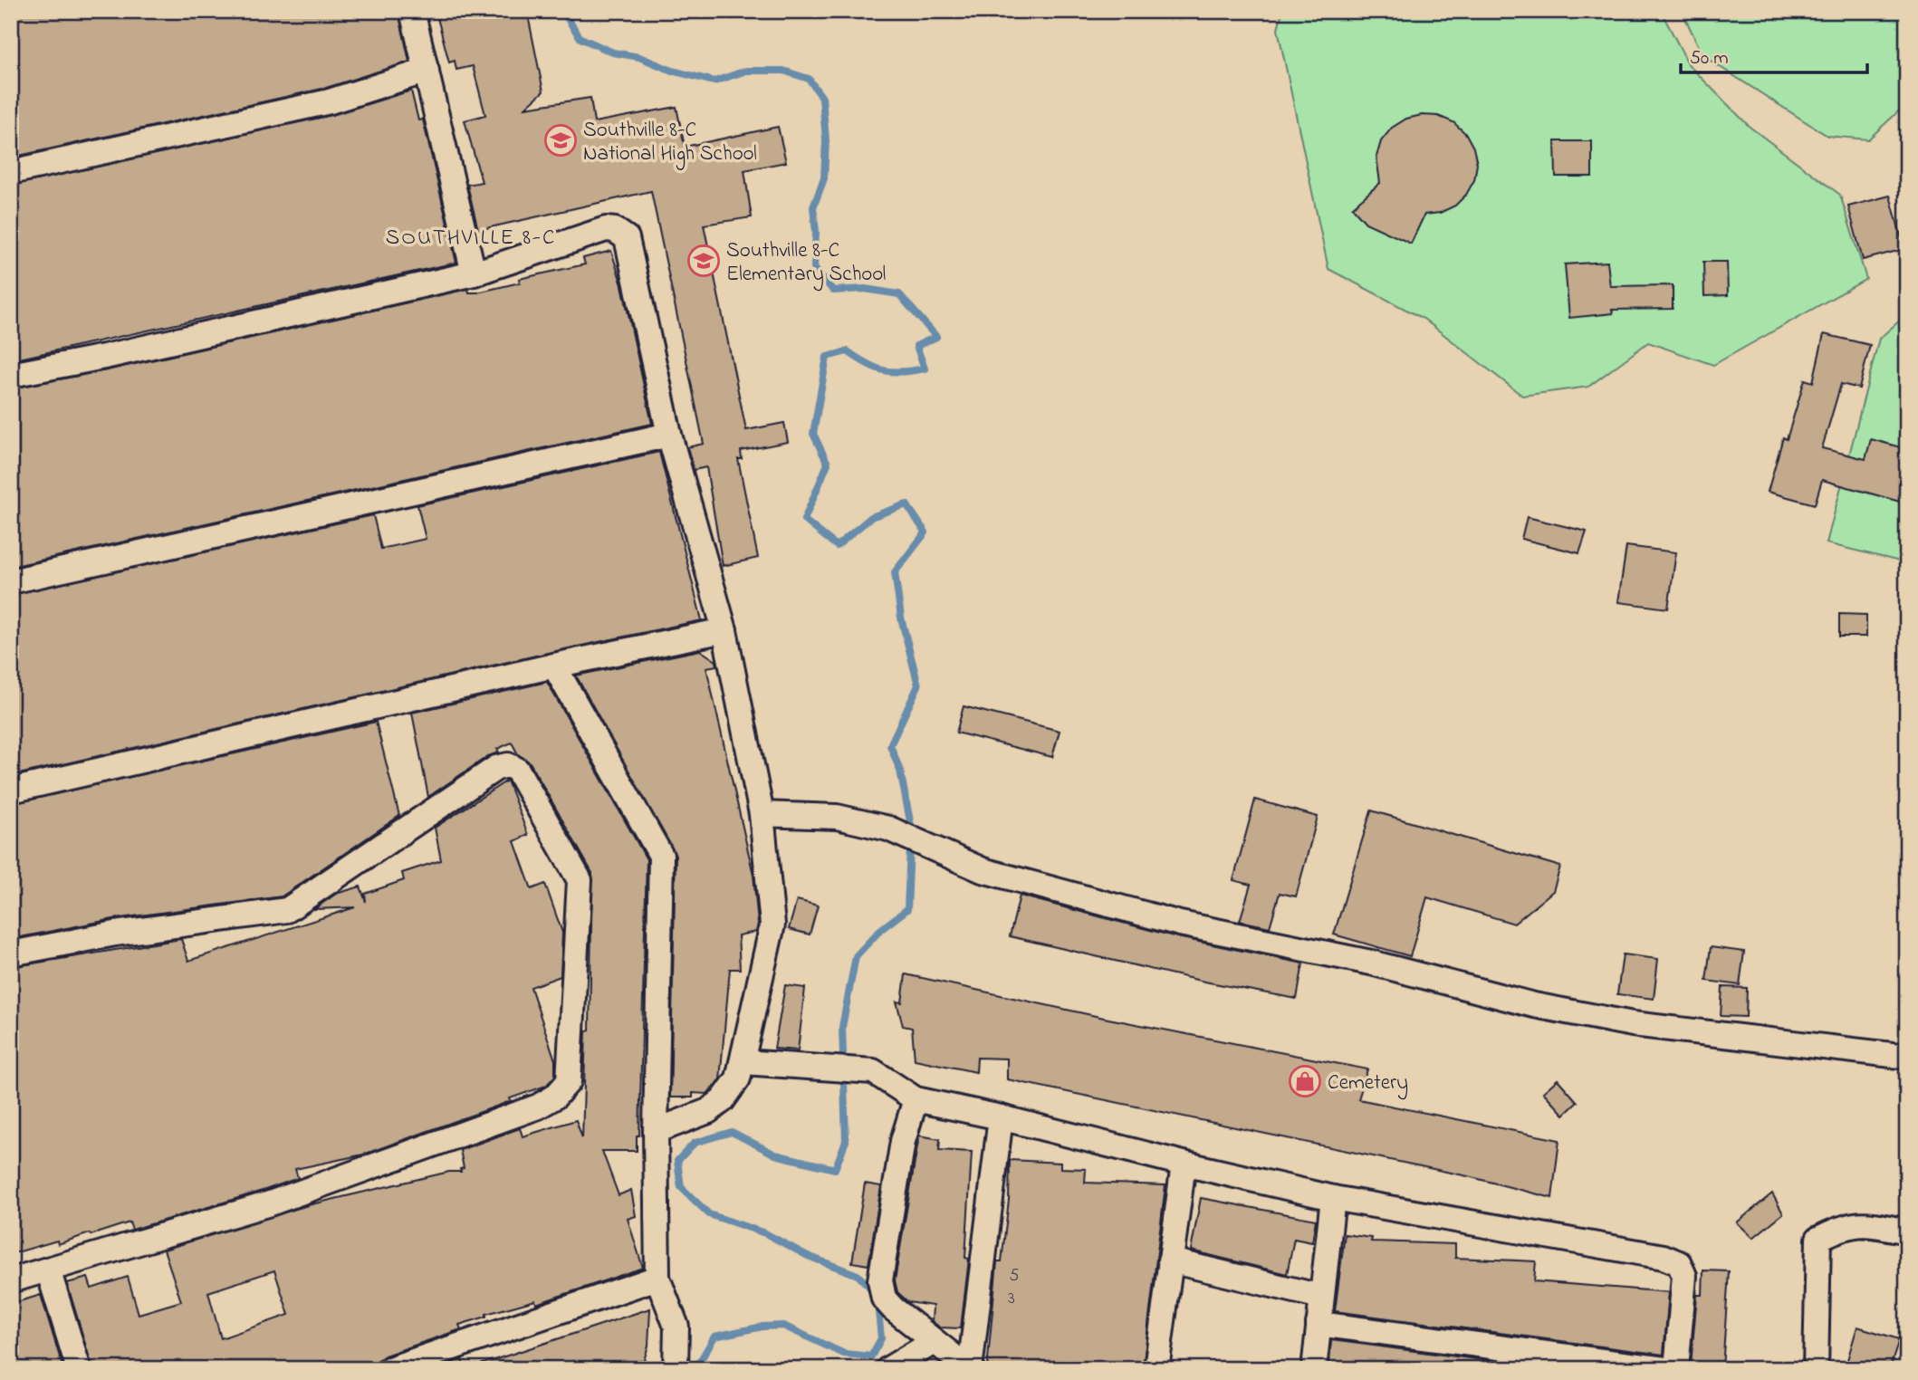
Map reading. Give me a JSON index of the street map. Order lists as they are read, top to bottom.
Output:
{
  "districts": ["SOUTHVILLE 8-C"],
  "places": {
    "school or university": ["Southville 8-C National High School", "Southville 8-C Elementary School"],
    "shop": ["Cemetery"]
  },
  "house_numbers": ["5", "3"],
  "scale_bar": "50 m"
}
